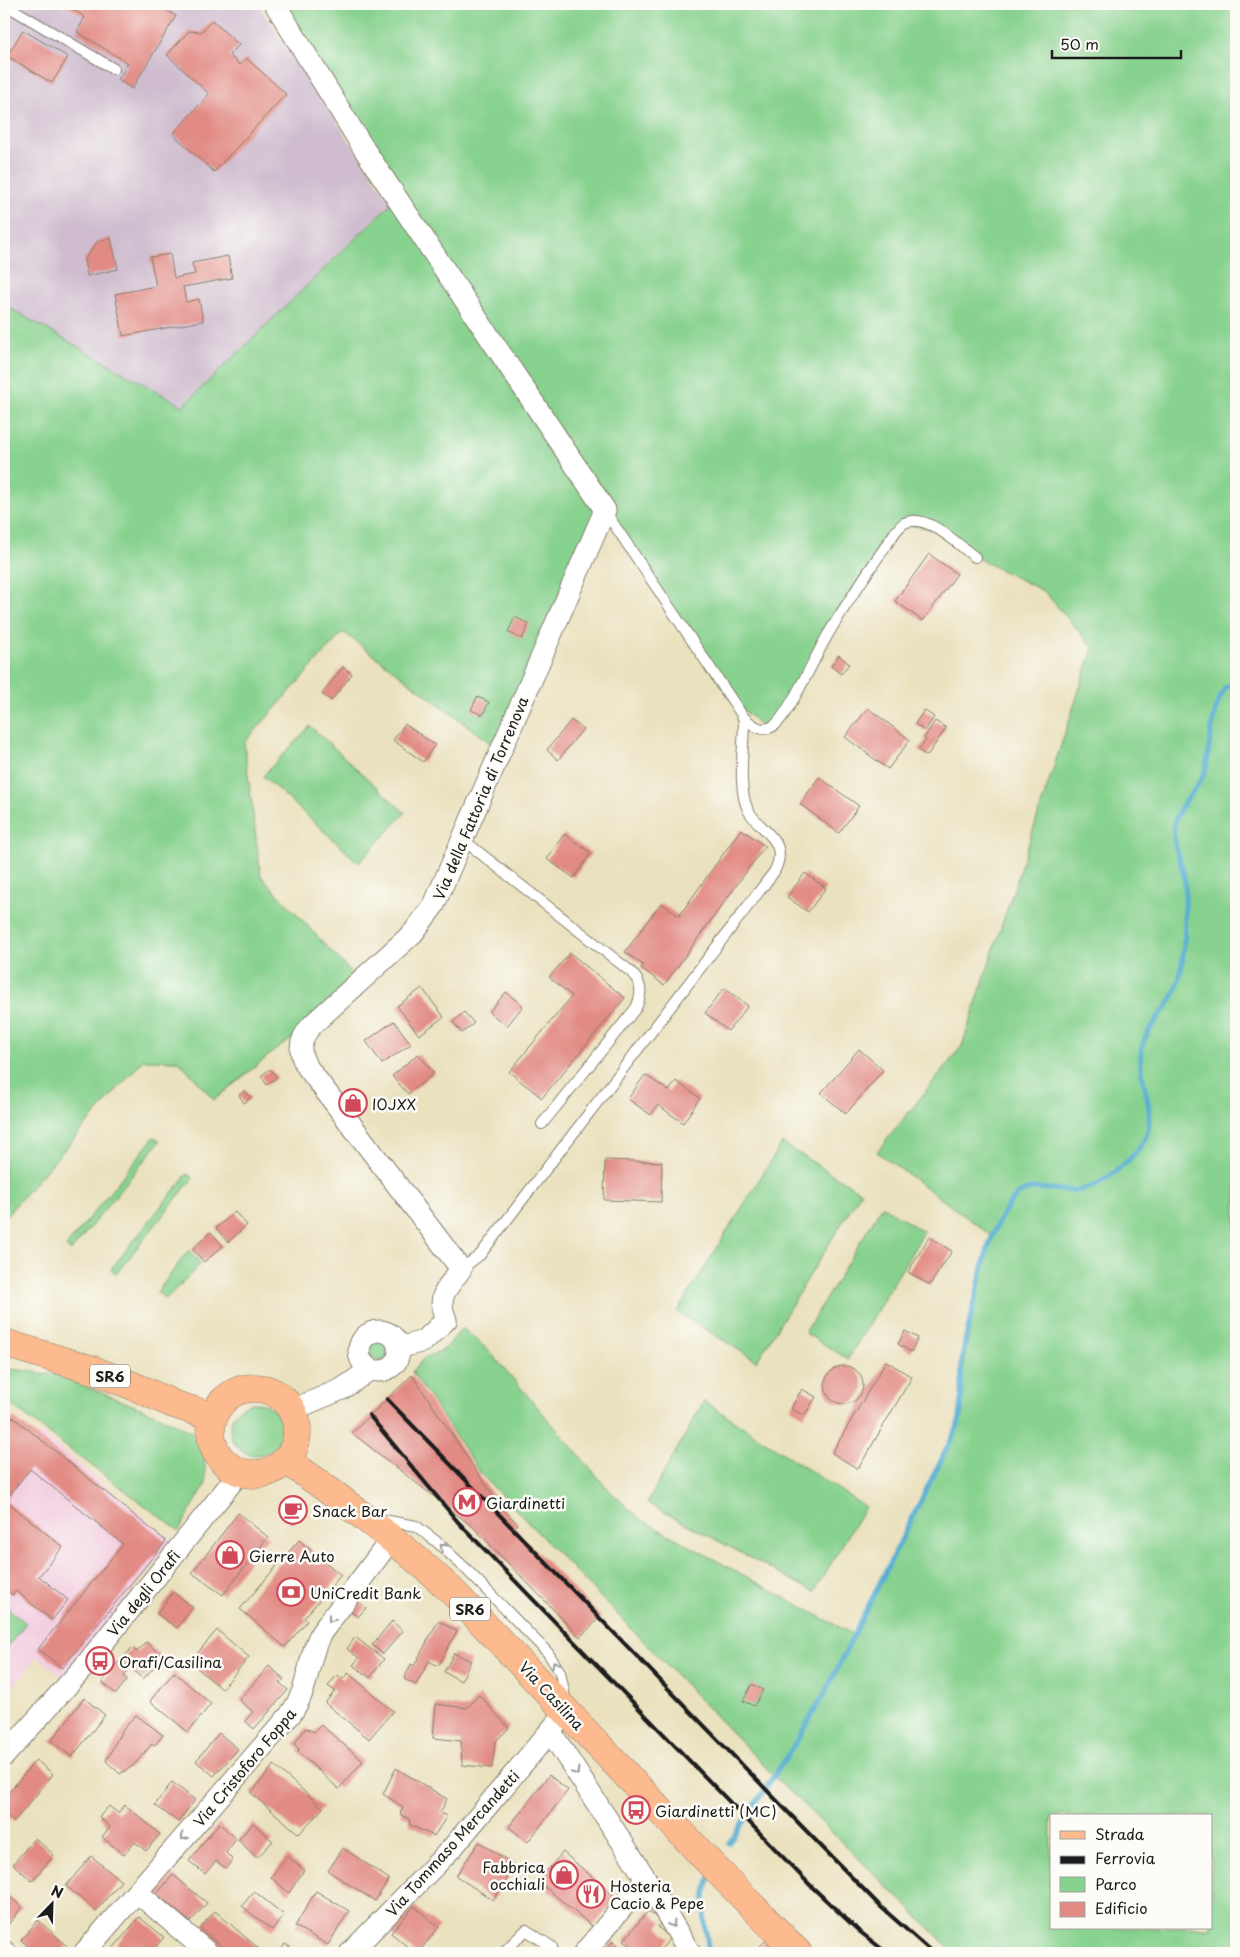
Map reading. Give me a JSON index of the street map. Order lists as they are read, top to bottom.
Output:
{
  "streets": {
    "main road": ["SR6", "Via Casilina"],
    "street": [
      "Via della Fattoria di Torrenova",
      "Via degli Orafi",
      "Via Cristoforo Foppa",
      "Via Tommaso Mercandetti"
    ]
  },
  "crossings": [
    ["SR6", "Via degli Orafi"],
    ["SR6", "Via Casilina"],
    ["Via degli Orafi", "Via Casilina"],
    ["Via Casilina", "Via Cristoforo Foppa"],
    ["Via Casilina", "Via Tommaso Mercandetti"]
  ],
  "one_way": ["Via Cristoforo Foppa"],
  "places": {
    "shop": ["I0JXX", "Gierre Auto", "Fabbrica occhiali"],
    "metro station": ["Giardinetti"],
    "cafe": ["Snack Bar"],
    "bank": ["UniCredit Bank"],
    "bus stop": ["Orafi/Casilina", "Giardinetti (MC)"],
    "restaurant": ["Hosteria Cacio & Pepe"]
  },
  "legend": [
    "Strada",
    "Ferrovia",
    "Parco",
    "Edificio"
  ],
  "scale_bar": "50 m",
  "north": "top right"
}
